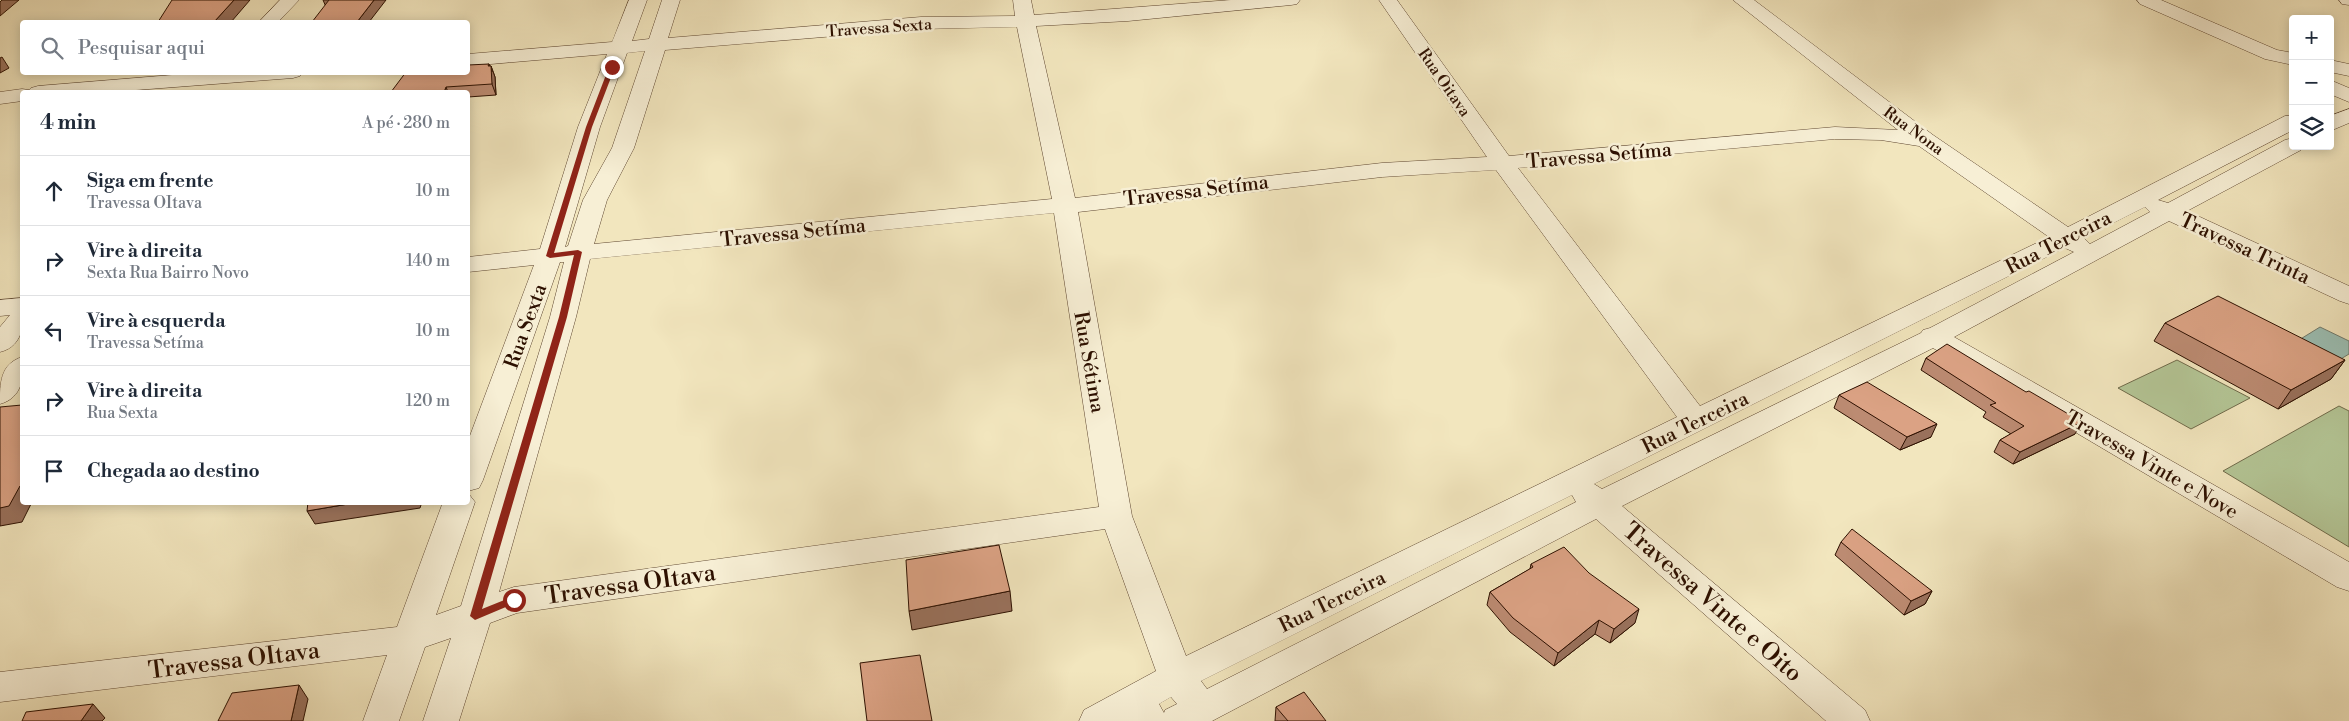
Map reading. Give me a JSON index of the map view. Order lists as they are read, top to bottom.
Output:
{
  "streets": {
    "street": [
      "Travessa Sexta",
      "Rua Oitava",
      "Rua Nona",
      "Travessa Setíma",
      "Rua Terceira",
      "Travessa Trinta",
      "Rua Sexta",
      "Rua Sétima",
      "Travessa Vinte e Nove",
      "Travessa OItava",
      "Travessa Vinte e Oito"
    ]
  },
  "crossings": [
    ["Travessa Sexta", "Rua Sexta"],
    ["Travessa Sexta", "Rua Sétima"],
    ["Rua Oitava", "Travessa Setíma"],
    ["Rua Oitava", "Rua Terceira"],
    ["Rua Nona", "Travessa Setíma"],
    ["Rua Nona", "Rua Terceira"],
    ["Travessa Setíma", "Rua Sexta"],
    ["Travessa Setíma", "Rua Sétima"],
    ["Rua Terceira", "Travessa Trinta"],
    ["Rua Terceira", "Rua Sétima"],
    ["Rua Terceira", "Travessa Vinte e Nove"],
    ["Rua Terceira", "Travessa Vinte e Oito"],
    ["Rua Sétima", "Travessa OItava"]
  ],
  "page": {
    "map_buttons": ["+", "−"],
    "search": "Pesquisar aqui",
    "heading": ["4 min", "A pé · 280 m"],
    "list": [
      ["Siga em frente", "Travessa OItava", "10 m"],
      ["Vire à direita", "Sexta Rua Bairro Novo", "140 m"],
      ["Vire à esquerda", "Travessa Setíma", "10 m"],
      ["Vire à direita", "Rua Sexta", "120 m"],
      "Chegada ao destino"
    ]
  }
}
